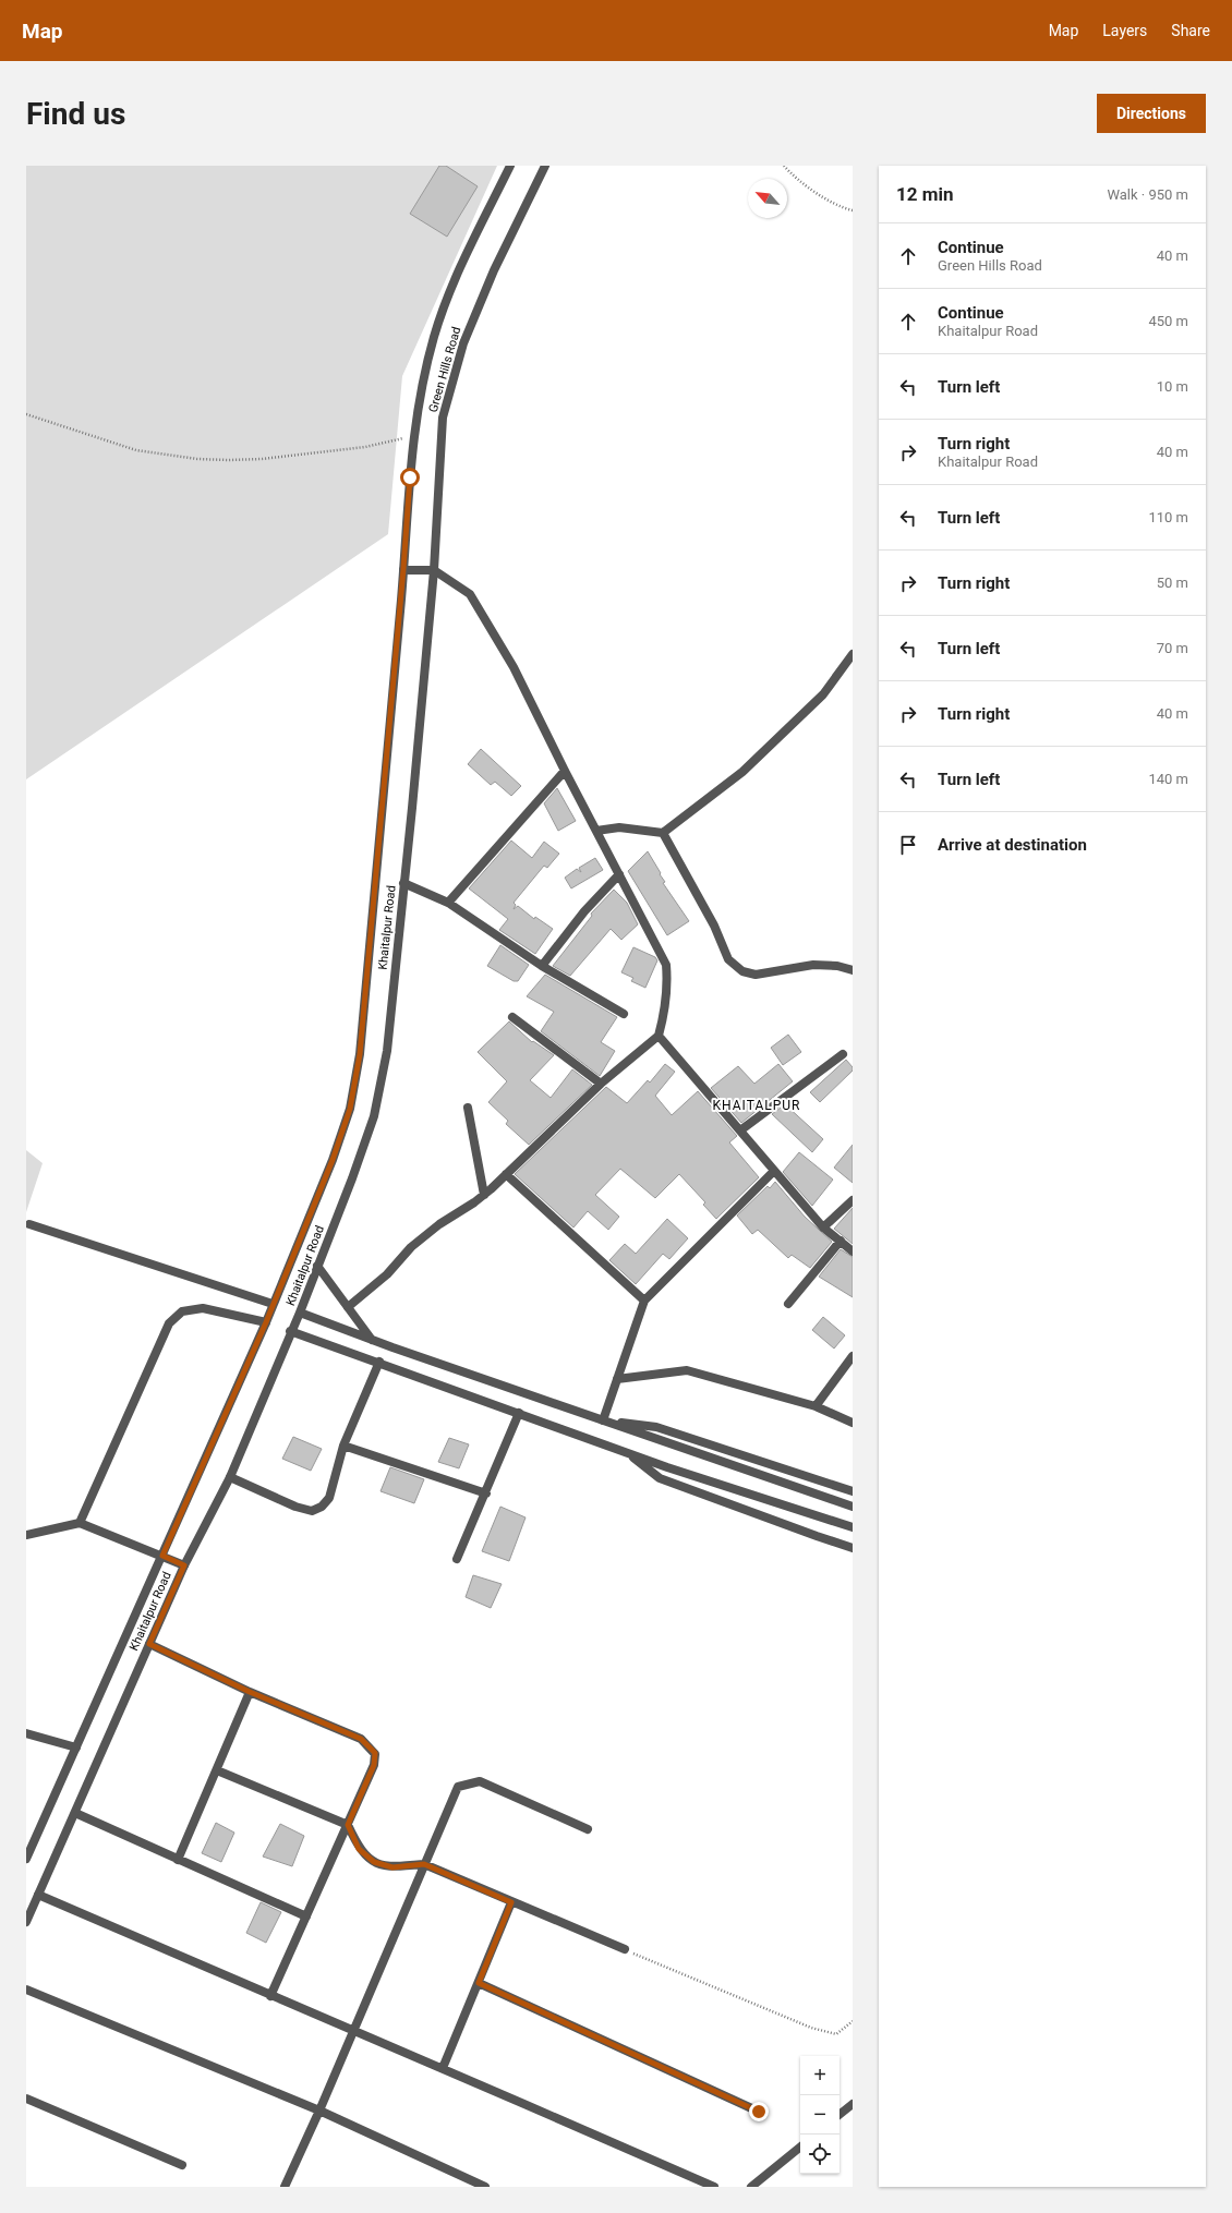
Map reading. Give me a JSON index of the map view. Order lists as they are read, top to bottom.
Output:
{
  "streets": {
    "street": ["Green Hills Road", "Khaitalpur Road"]
  },
  "crossings": [
    ["Green Hills Road", "Khaitalpur Road"]
  ],
  "districts": ["KHAITALPUR"],
  "north": "top left",
  "page": {
    "header": "Map",
    "nav": ["Map", "Layers", "Share"],
    "buttons": "Directions",
    "title": "Find us",
    "heading": ["12 min", "Walk · 950 m"],
    "list": [
      ["Continue", "Green Hills Road", "40 m"],
      ["Continue", "Khaitalpur Road", "450 m"],
      ["Turn left", "10 m"],
      ["Turn right", "Khaitalpur Road", "40 m"],
      ["Turn left", "110 m"],
      ["Turn right", "50 m"],
      ["Turn left", "70 m"],
      ["Turn right", "40 m"],
      ["Turn left", "140 m"],
      "Arrive at destination"
    ],
    "map_buttons": ["+", "−"]
  }
}
